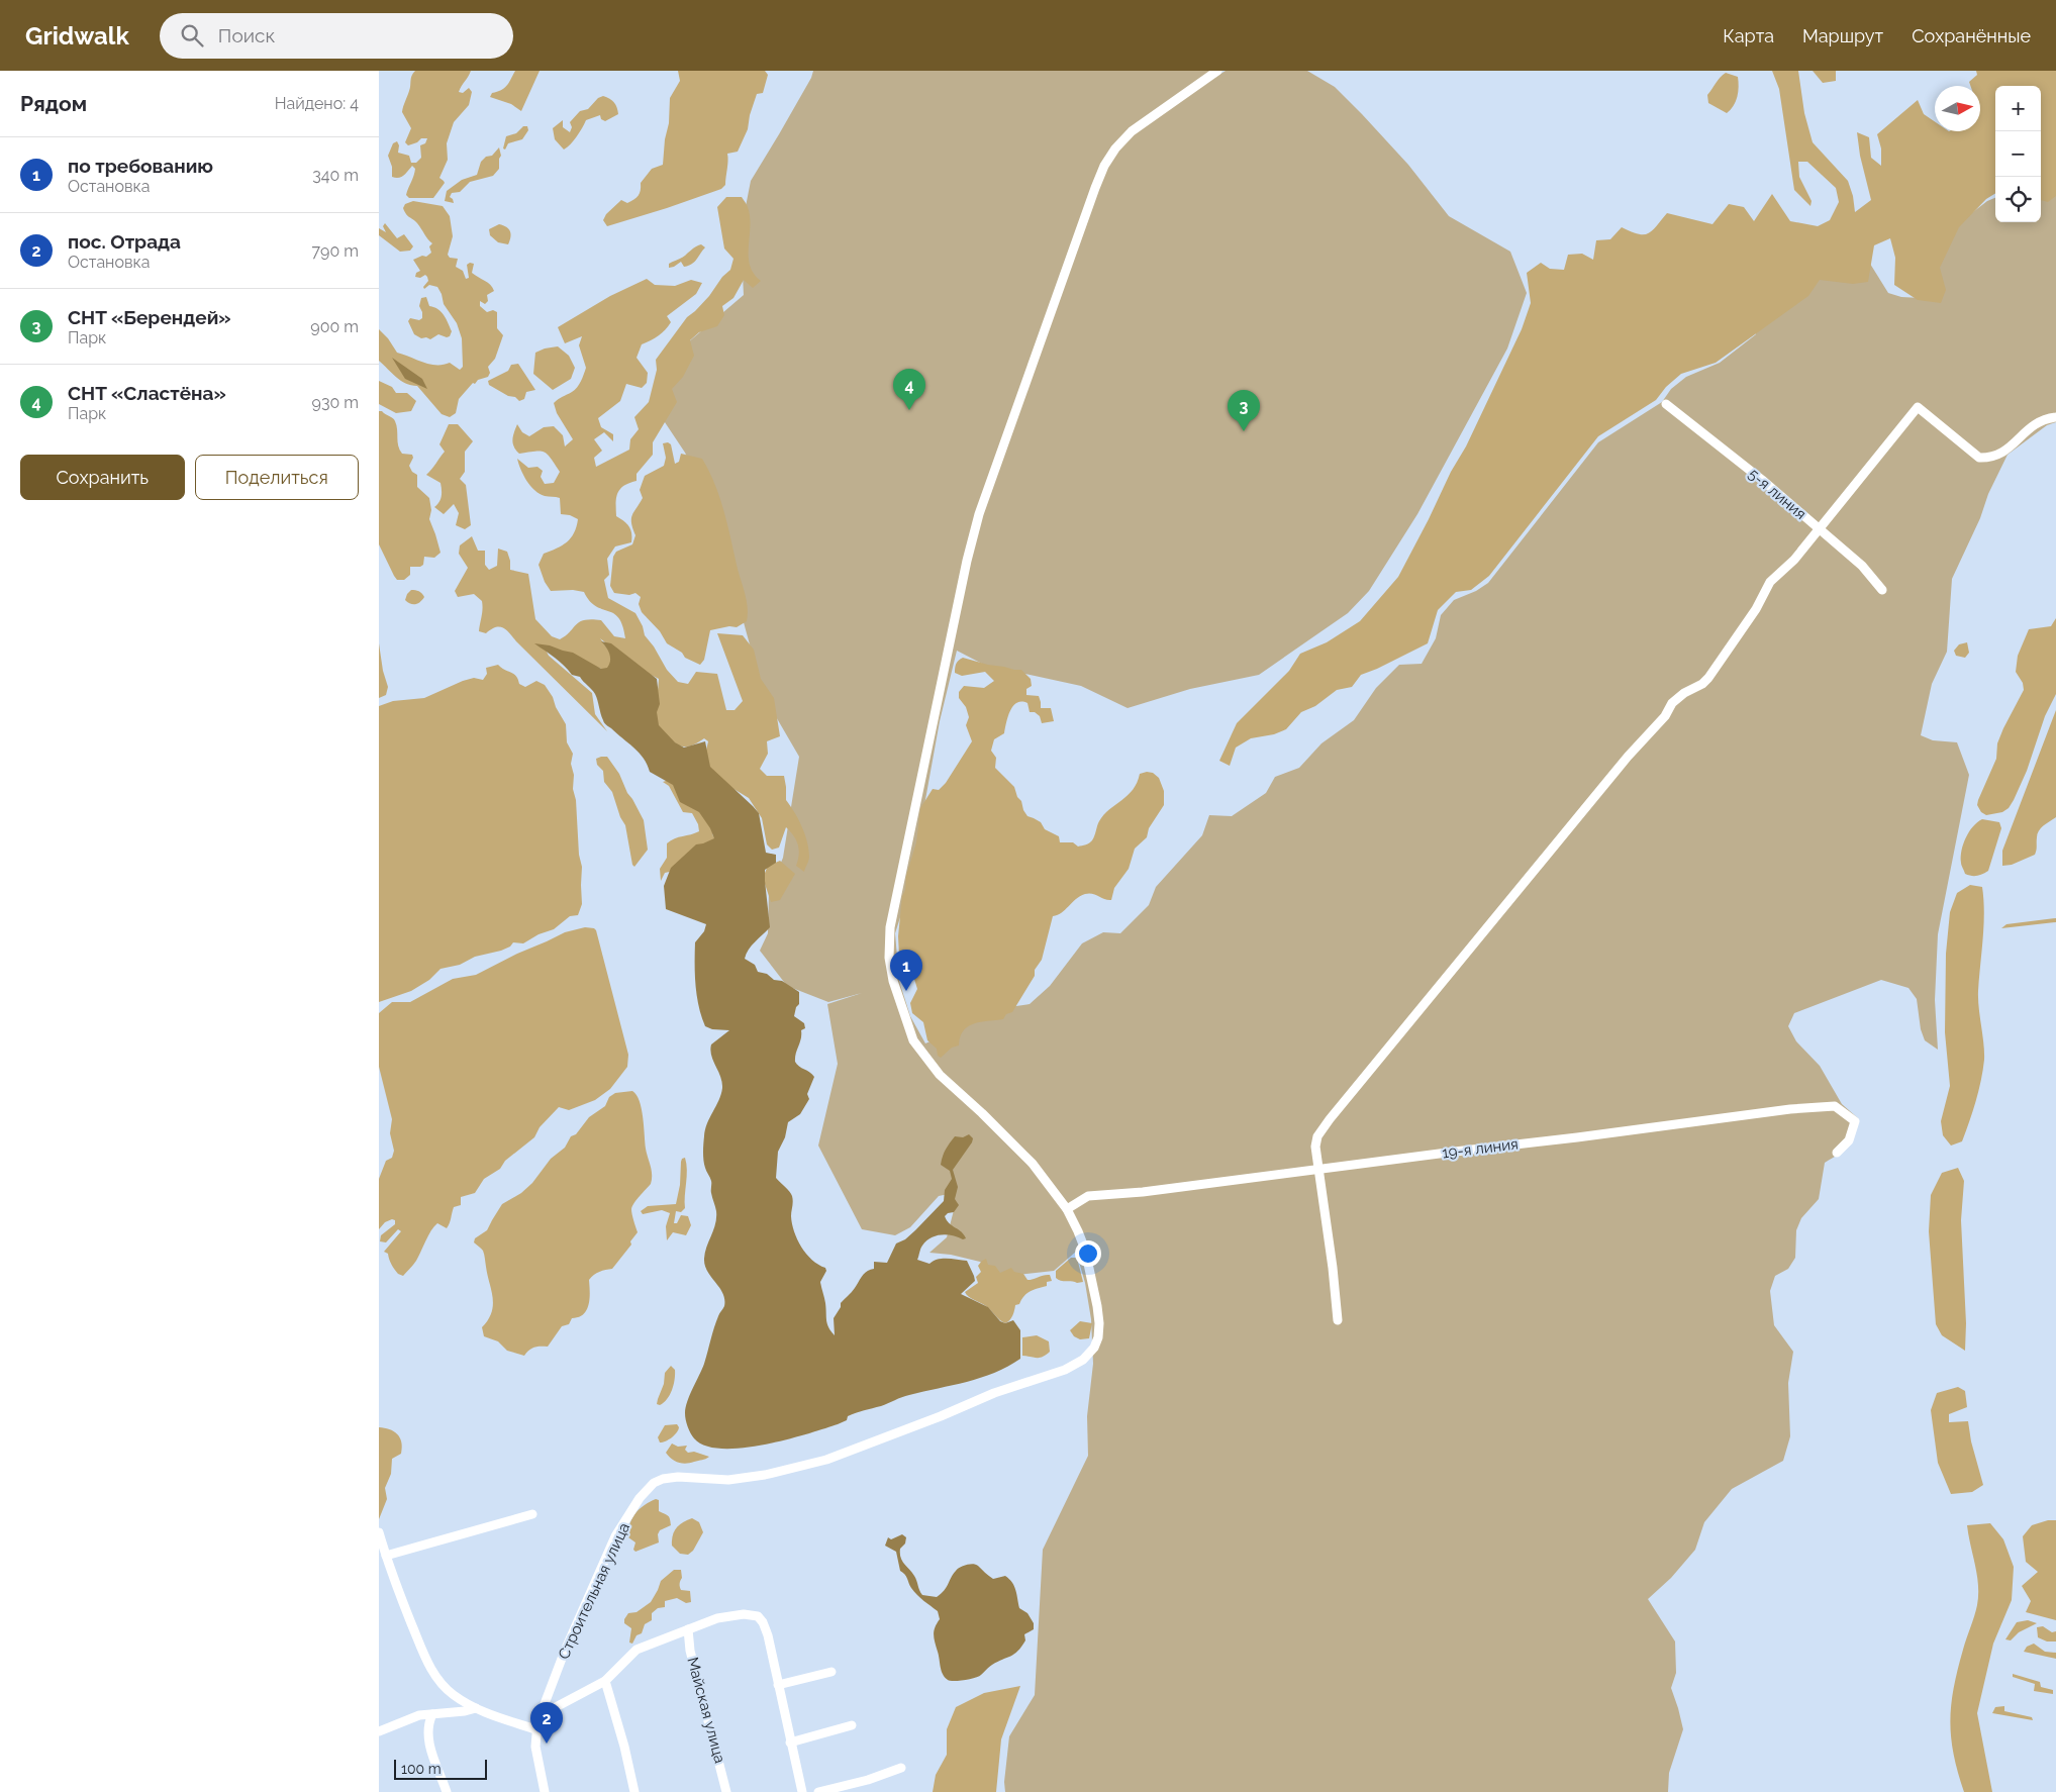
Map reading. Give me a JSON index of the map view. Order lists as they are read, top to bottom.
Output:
{
  "streets": {
    "street": [
      "5-я линия",
      "19-я линия",
      "Строительная улица",
      "Майская улица"
    ]
  },
  "crossings": [
    ["19-я линия", "Строительная улица"]
  ],
  "scale_bar": "100 m",
  "north": "right",
  "page": {
    "header": "Gridwalk",
    "search": "Поиск",
    "nav": ["Карта", "Маршрут", "Сохранённые"],
    "heading": ["Рядом", "Найдено: 4"],
    "map_buttons": ["+", "−"],
    "list": [
      {
        "mark": "1",
        "name": "по требованию",
        "note": "Остановка",
        "value": "340 m"
      },
      {
        "mark": "2",
        "name": "пос. Отрада",
        "note": "Остановка",
        "value": "790 m"
      },
      {
        "mark": "3",
        "name": "СНТ «Берендей»",
        "note": "Парк",
        "value": "900 m"
      },
      {
        "mark": "4",
        "name": "СНТ «Сластёна»",
        "note": "Парк",
        "value": "930 m"
      }
    ],
    "pins": [
      "4",
      "3",
      "1",
      "2"
    ],
    "buttons": ["Сохранить", "Поделиться"],
    "scale": "100 m"
  }
}
